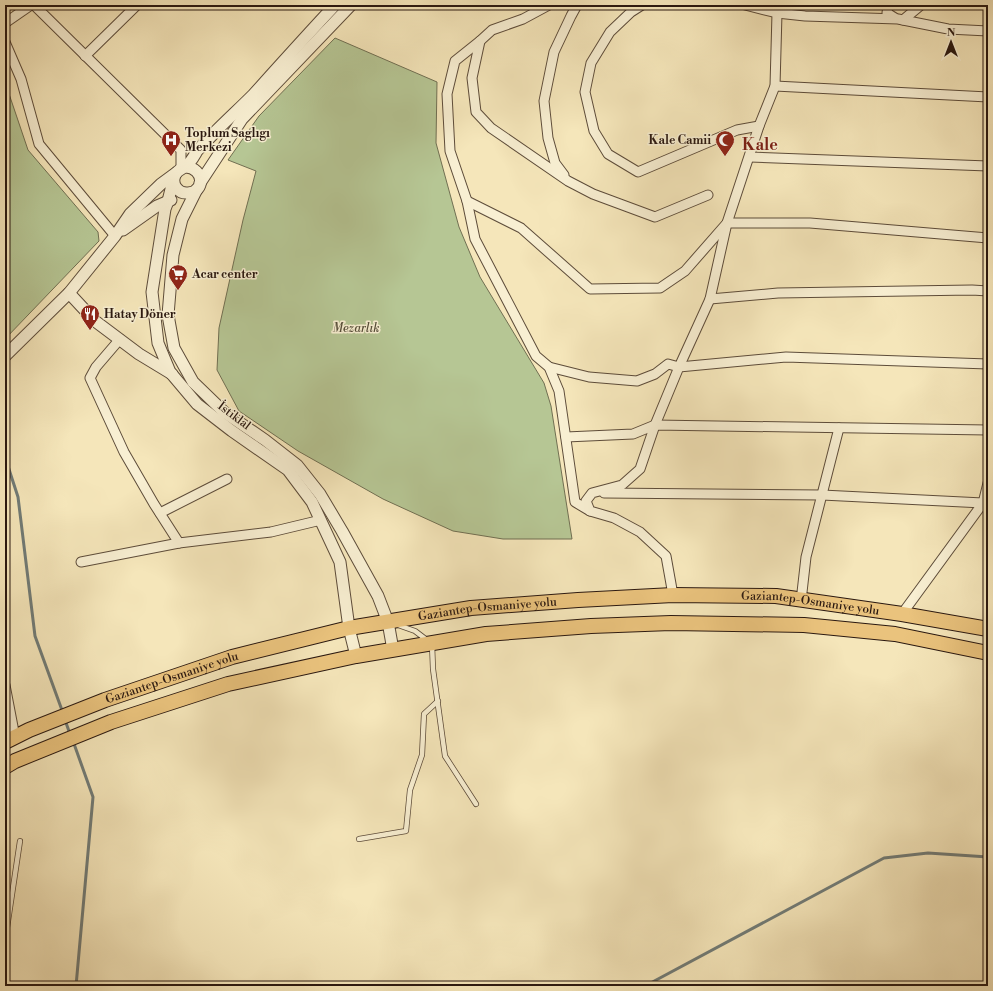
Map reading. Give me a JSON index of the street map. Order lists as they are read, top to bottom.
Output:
{
  "streets": {
    "highway": ["Gaziantep-Osmaniye yolu"],
    "street": ["İstiklal"]
  },
  "crossings": [
    ["İstiklal", "Gaziantep-Osmaniye yolu"]
  ],
  "districts": ["Kale"],
  "parks": ["Mezarlık"],
  "places": {
    "hospital": ["Toplum Saglıgı Merkezi"],
    "mosque": ["Kale Camii"],
    "supermarket": ["Acar center"],
    "restaurant": ["Hatay Döner"]
  },
  "north": "top"
}
